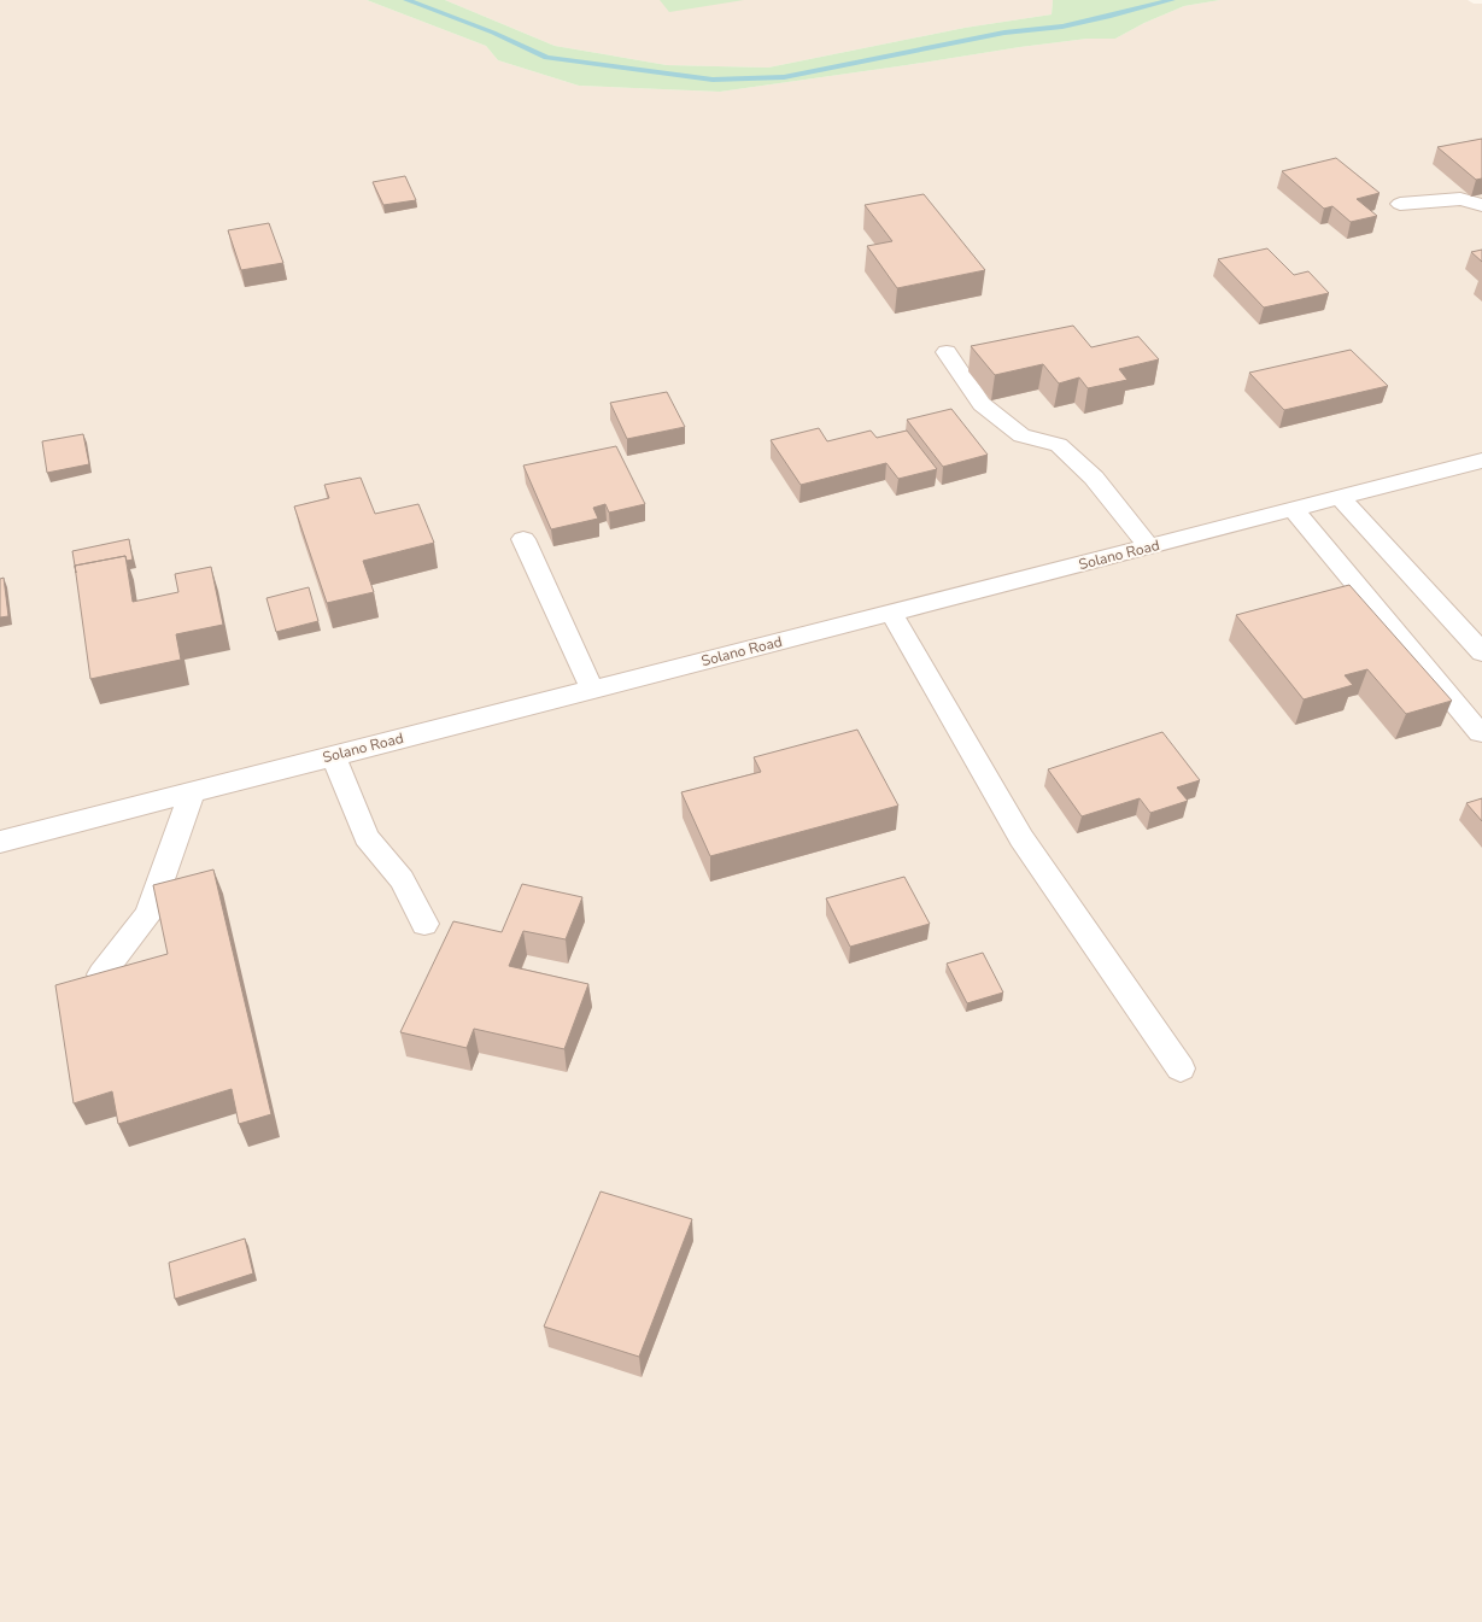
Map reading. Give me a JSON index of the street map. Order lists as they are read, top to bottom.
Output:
{
  "streets": {
    "street": ["Solano Road"]
  }
}
